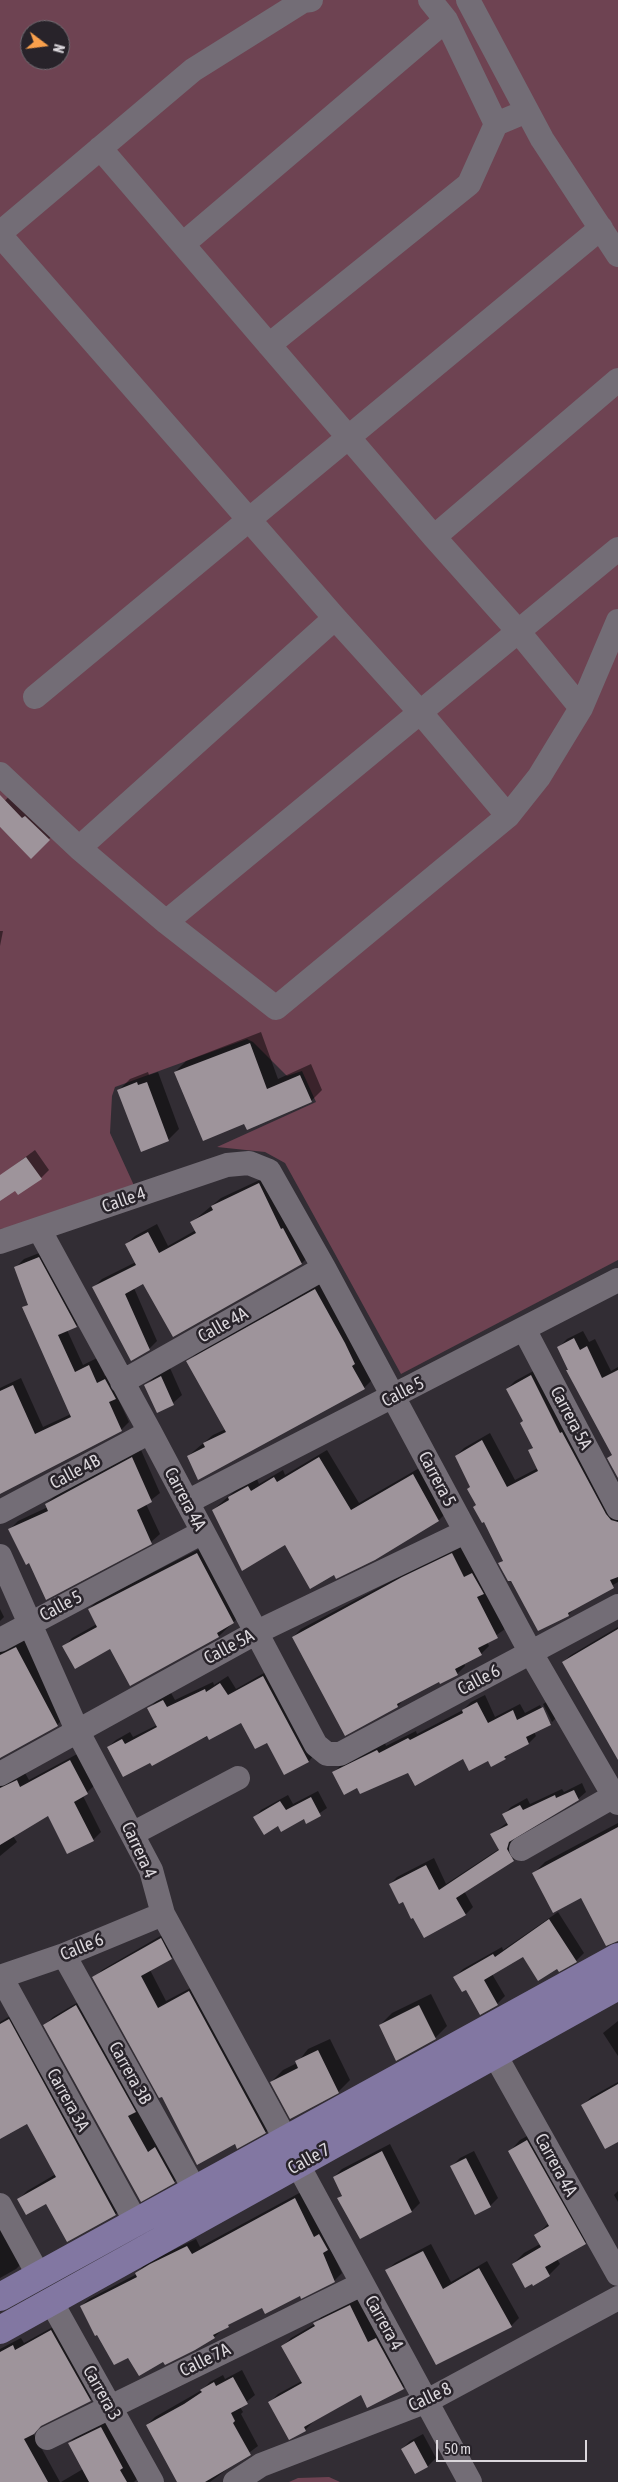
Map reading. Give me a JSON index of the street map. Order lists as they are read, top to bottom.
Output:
{
  "streets": {
    "main road": ["Calle 7"],
    "street": [
      "Calle 4",
      "Calle 4A",
      "Calle 5",
      "Carrera 5A",
      "Calle 4B",
      "Carrera 5",
      "Carrera 4A",
      "Calle 5A",
      "Calle 6",
      "Carrera 4",
      "Carrera 3B",
      "Carrera 3A",
      "Calle 7A",
      "Carrera 3",
      "Calle 8"
    ]
  },
  "crossings": [
    ["Calle 4", "Carrera 5"],
    ["Calle 4", "Carrera 4A"],
    ["Calle 4A", "Carrera 5"],
    ["Calle 4A", "Carrera 4A"],
    ["Calle 5", "Carrera 5A"],
    ["Calle 5", "Carrera 5"],
    ["Calle 5", "Carrera 4A"],
    ["Calle 5", "Carrera 4"],
    ["Calle 4B", "Carrera 4A"],
    ["Carrera 5", "Calle 5A"],
    ["Carrera 5", "Calle 6"],
    ["Carrera 4A", "Calle 5A"],
    ["Carrera 4A", "Calle 6"],
    ["Carrera 4A", "Calle 7"],
    ["Calle 5A", "Carrera 4"],
    ["Calle 6", "Carrera 4"],
    ["Calle 6", "Carrera 3B"],
    ["Calle 6", "Carrera 3A"],
    ["Carrera 4", "Calle 7"],
    ["Carrera 4", "Calle 7A"],
    ["Carrera 4", "Calle 8"],
    ["Carrera 3B", "Calle 7"],
    ["Carrera 3A", "Calle 7"],
    ["Calle 7", "Carrera 3"],
    ["Calle 7A", "Carrera 3"]
  ],
  "scale_bar": "50 m",
  "north": "right"
}
